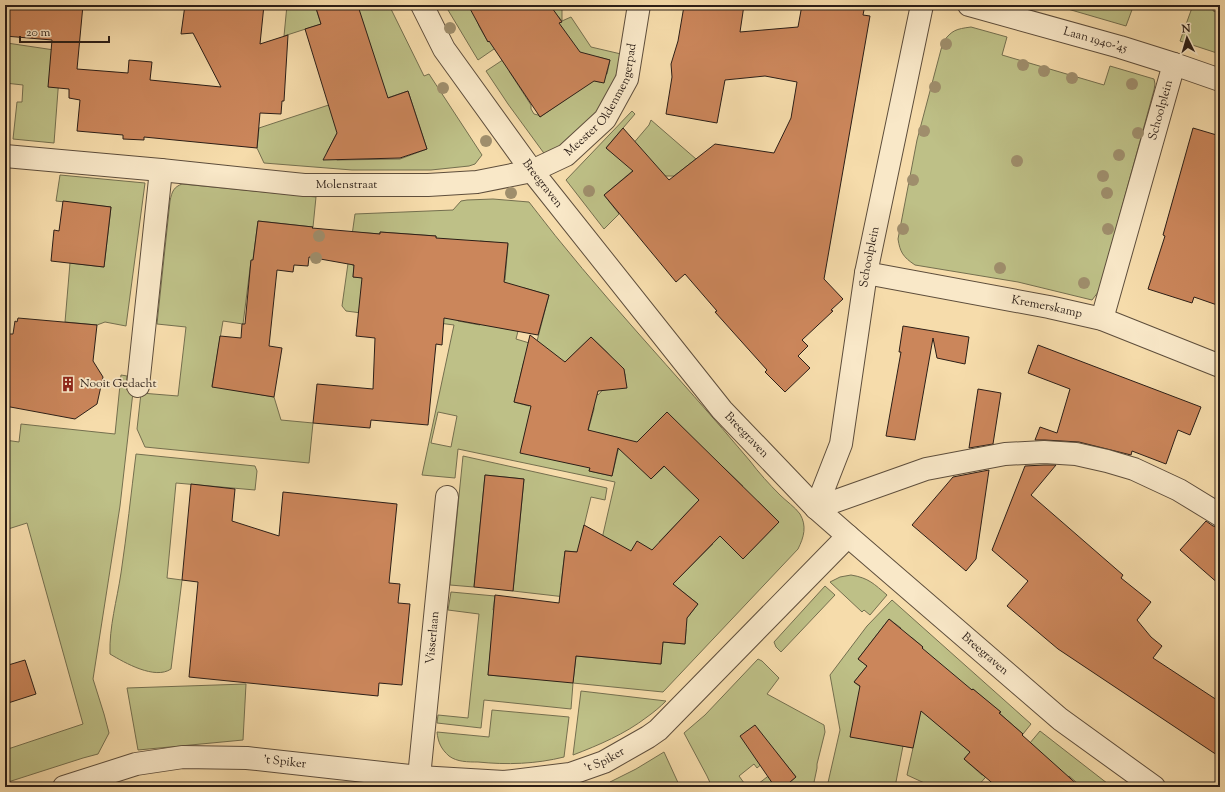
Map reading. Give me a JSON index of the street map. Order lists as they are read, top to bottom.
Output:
{
  "streets": {
    "street": [
      "Laan 1940-'45",
      "Meester Oldenmengerpad",
      "Schoolplein",
      "Breegraven",
      "Molenstraat",
      "Kremerskamp",
      "Visserlaan",
      "'t Spiker"
    ]
  },
  "crossings": [
    ["Laan 1940-'45", "Schoolplein"],
    ["Meester Oldenmengerpad", "Breegraven"],
    ["Meester Oldenmengerpad", "Molenstraat"],
    ["Schoolplein", "Breegraven"],
    ["Schoolplein", "Kremerskamp"],
    ["Breegraven", "Molenstraat"],
    ["Breegraven", "'t Spiker"],
    ["Visserlaan", "'t Spiker"]
  ],
  "places": {
    "building": ["Nooit Gedacht"]
  },
  "scale_bar": "20 m",
  "north": "top"
}
